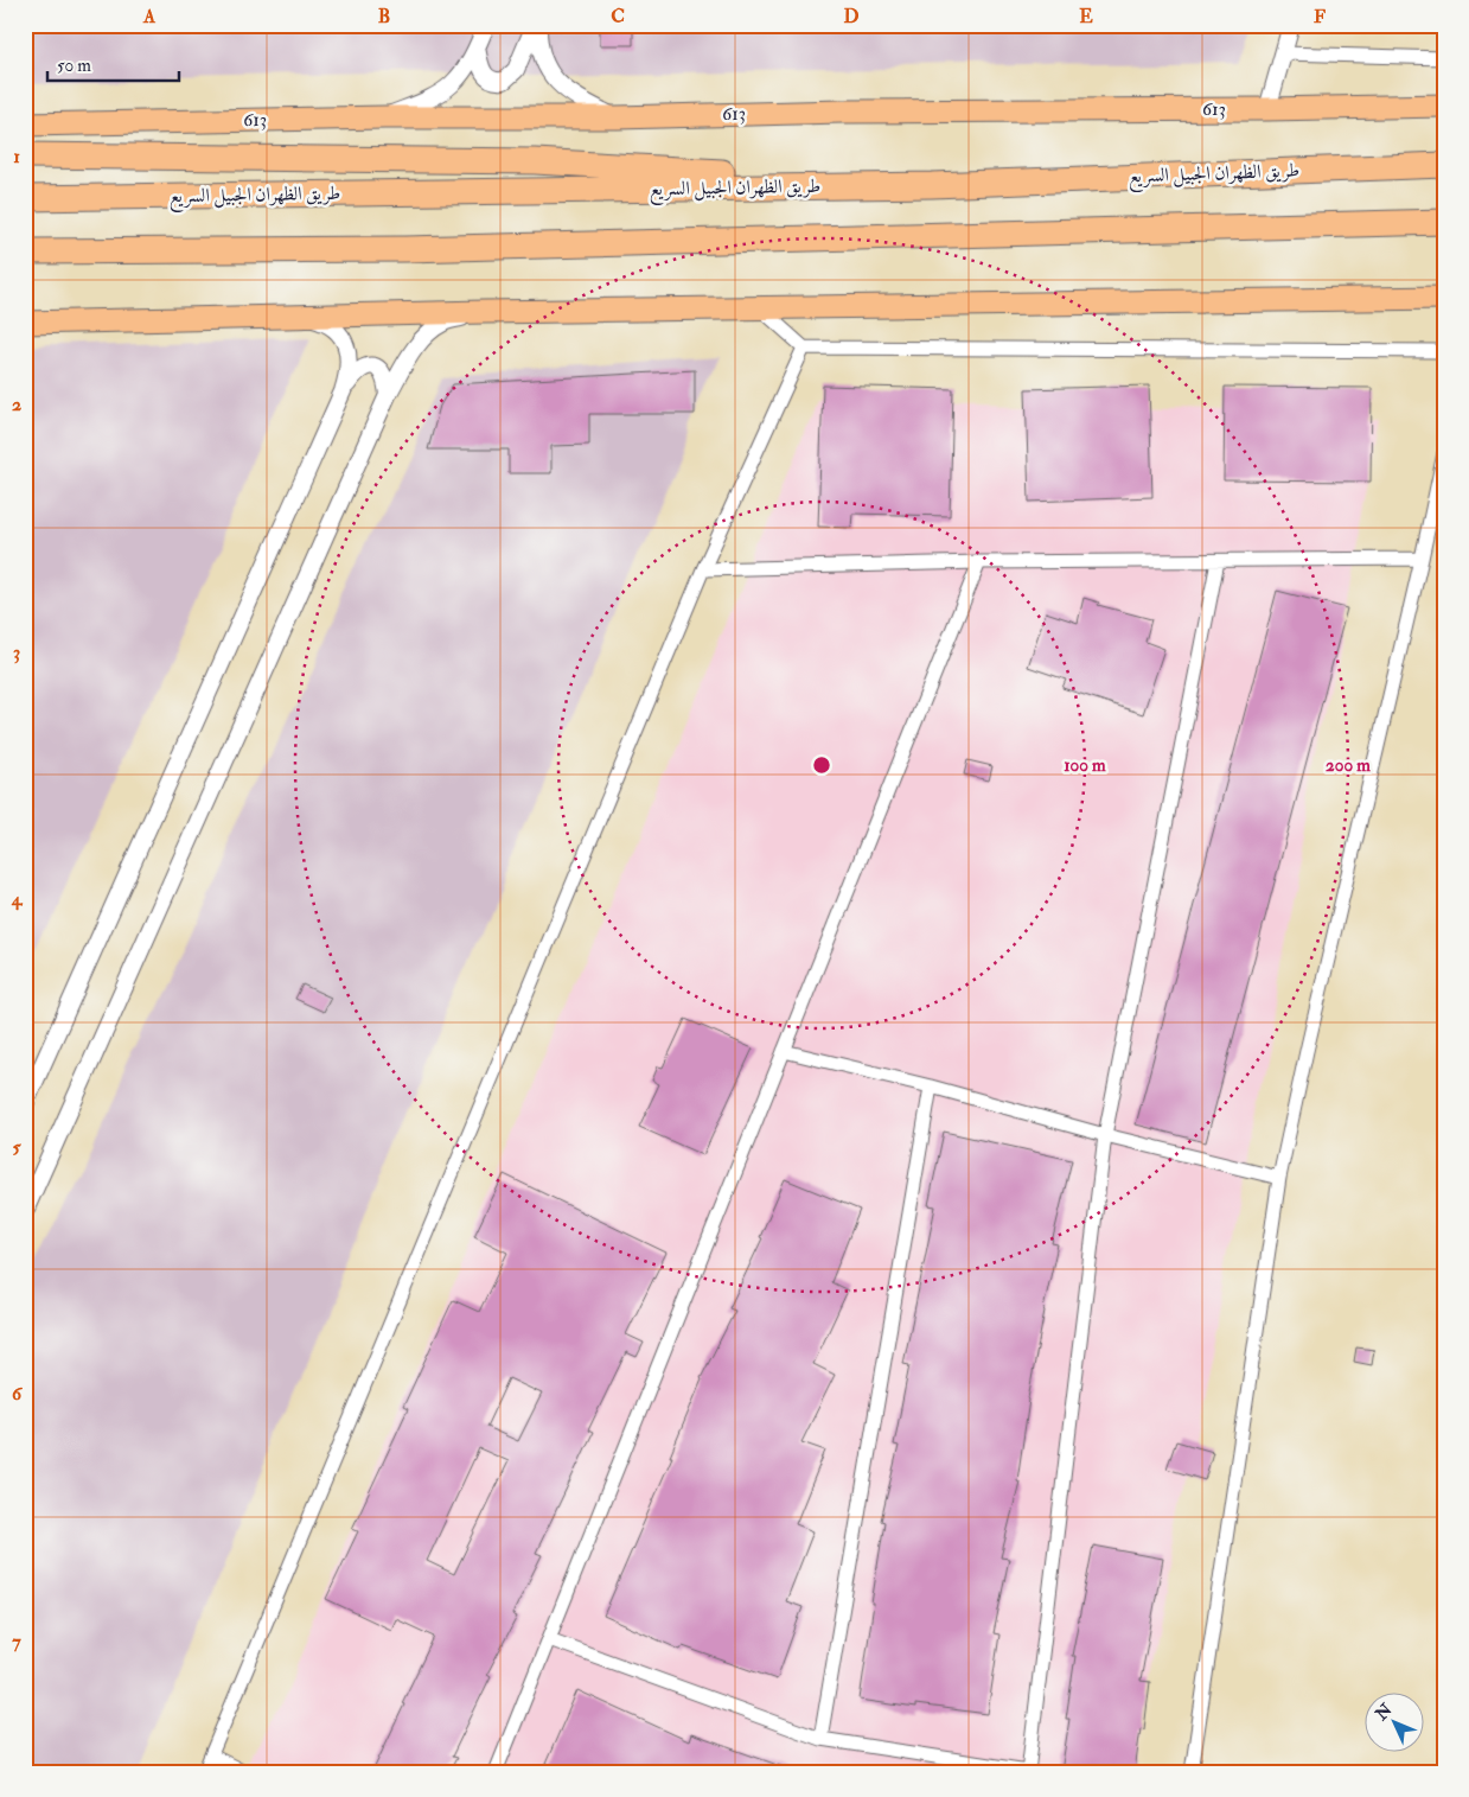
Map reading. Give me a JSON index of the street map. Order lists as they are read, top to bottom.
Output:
{
  "streets": {
    "highway": ["طريق الظهران الجبيل السريع"],
    "main road": ["613"]
  },
  "scale_bar": "50 m",
  "north": "top left",
  "grid": {
    "columns": [
      "A",
      "B",
      "C",
      "D",
      "E",
      "F"
    ],
    "rows": [
      "1",
      "2",
      "3",
      "4",
      "5",
      "6",
      "7"
    ]
  },
  "rings": ["100 m", "200 m"]
}
